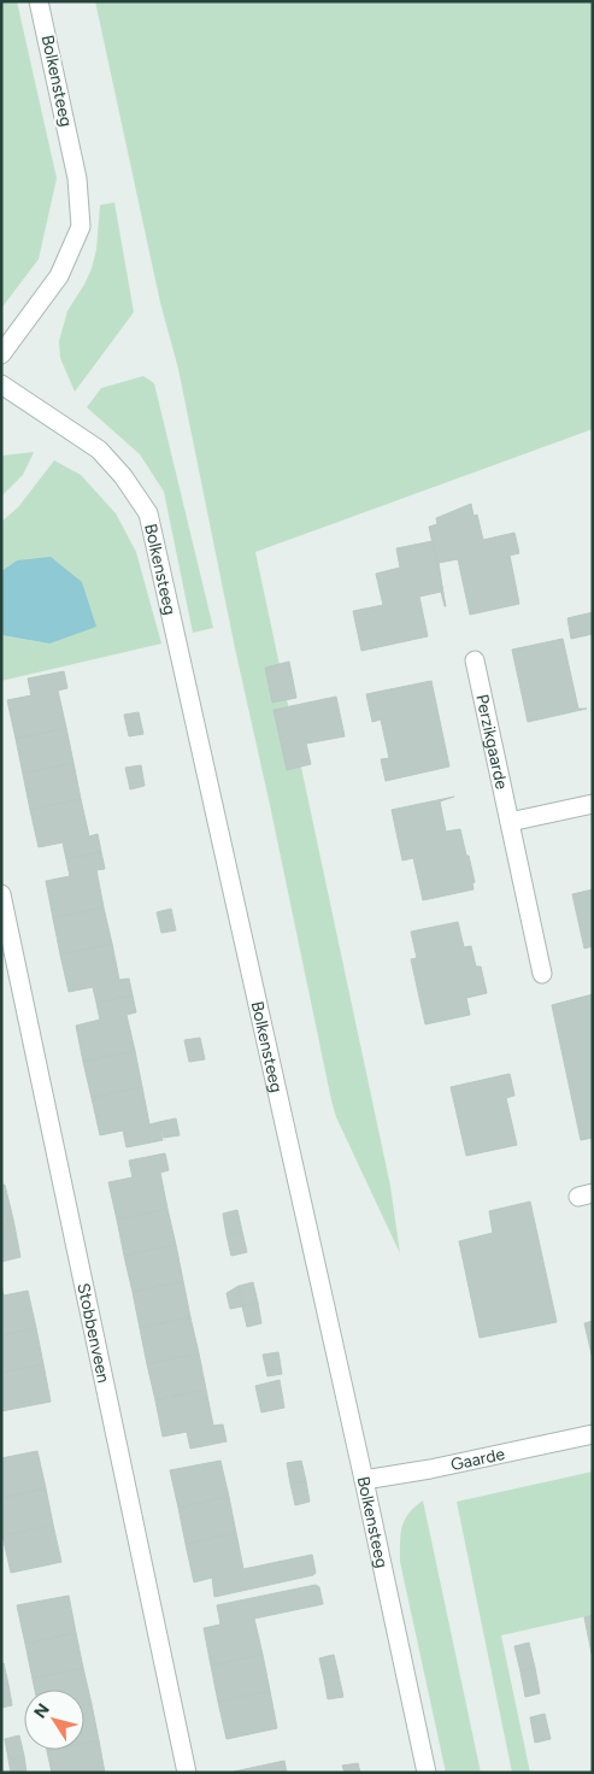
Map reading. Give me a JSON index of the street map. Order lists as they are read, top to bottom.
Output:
{
  "streets": {
    "street": [
      "Bolkensteeg",
      "Perzikgaarde",
      "Stobbenveen",
      "Gaarde"
    ]
  },
  "crossings": [
    ["Bolkensteeg", "Gaarde"]
  ],
  "north": "top left"
}
